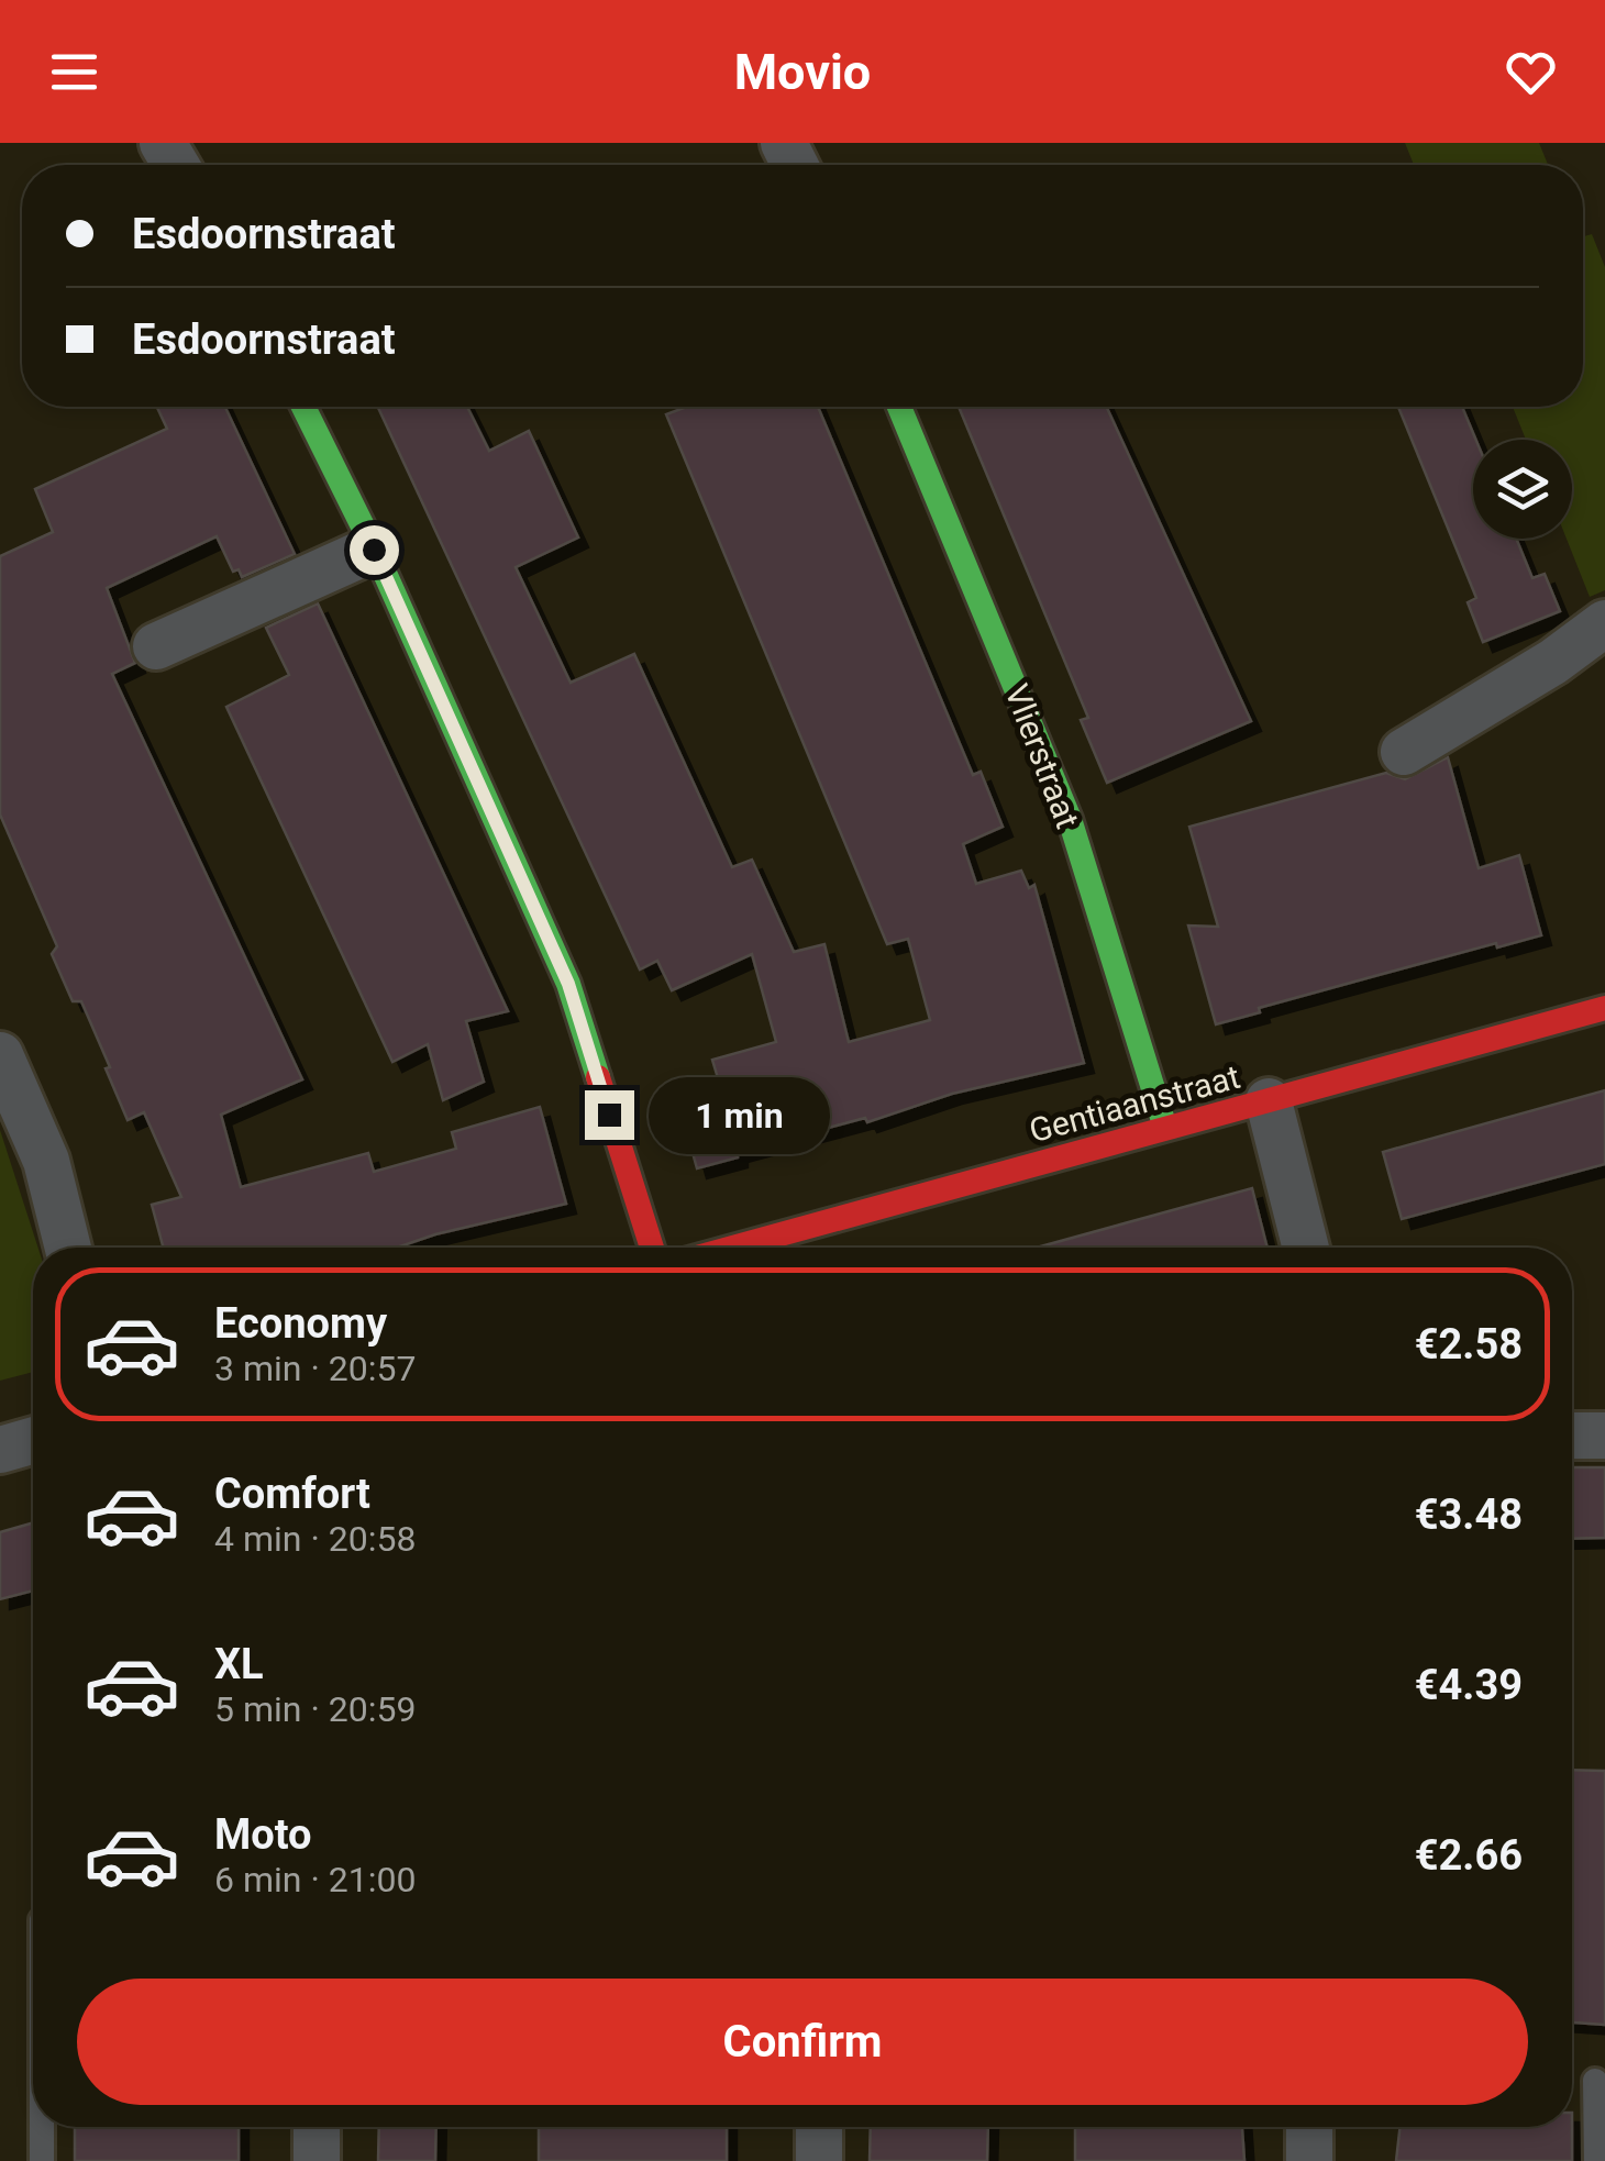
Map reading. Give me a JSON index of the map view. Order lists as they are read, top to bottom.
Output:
{
  "streets": {
    "street": ["Vlierstraat", "Gentiaanstraat"]
  },
  "crossings": [
    ["Vlierstraat", "Gentiaanstraat"]
  ],
  "page": {
    "header": "Movio",
    "banner": ["Esdoornstraat", "Esdoornstraat"],
    "bubble": "1 min",
    "list": [
      {
        "name": "Economy",
        "note": "3 min · 20:57",
        "value": "€2.58"
      },
      {
        "name": "Comfort",
        "note": "4 min · 20:58",
        "value": "€3.48"
      },
      {
        "name": "XL",
        "note": "5 min · 20:59",
        "value": "€4.39"
      },
      {
        "name": "Moto",
        "note": "6 min · 21:00",
        "value": "€2.66"
      }
    ],
    "buttons": "Confirm"
  }
}
